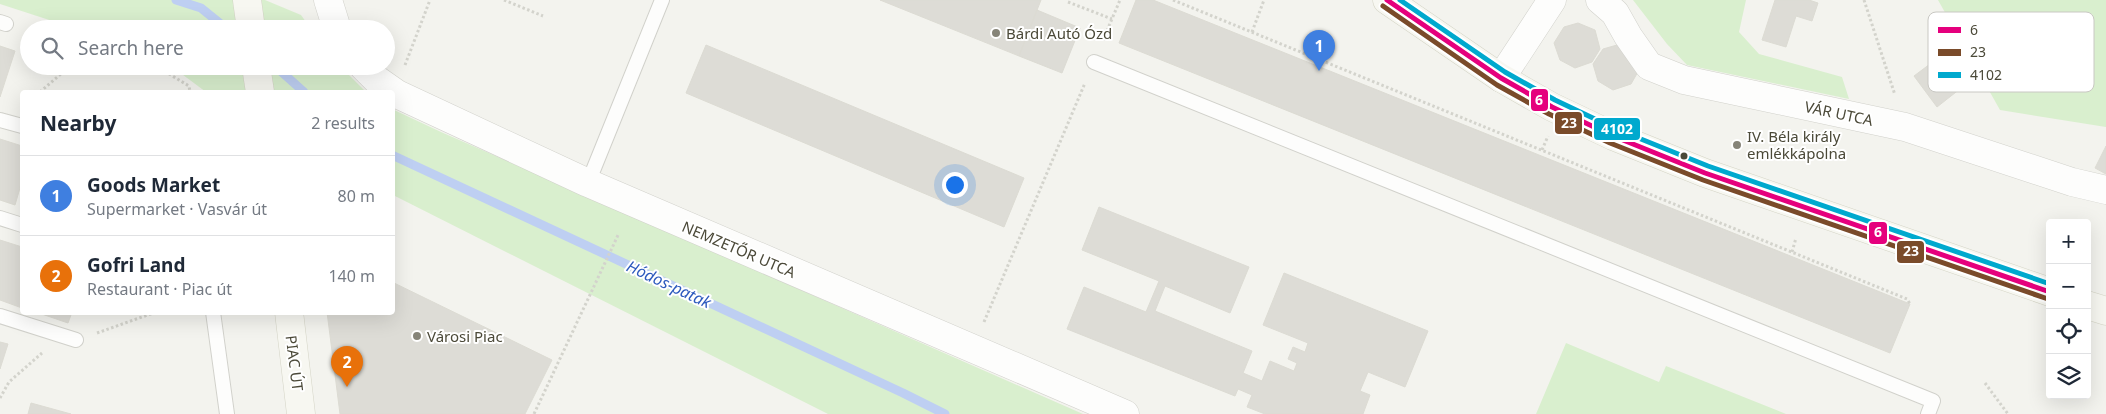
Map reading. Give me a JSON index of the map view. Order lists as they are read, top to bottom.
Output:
{
  "streets": {
    "street": ["VÁR UTCA", "NEMZETŐR UTCA", "PIAC ÚT"]
  },
  "water": ["Hódos-patak"],
  "places": ["Bárdi Autó Ózd", "IV. Béla király emlékkápolna", "Városi Piac"],
  "lines": ["transit line 6", "transit line 4102", "transit line 23"],
  "legend": ["6", "23", "4102"],
  "page": {
    "search": "Search here",
    "pins": ["1", "2"],
    "heading": ["Nearby", "2 results"],
    "list": [
      {
        "mark": "1",
        "name": "Goods Market",
        "note": "Supermarket · Vasvár út",
        "value": "80 m"
      },
      {
        "mark": "2",
        "name": "Gofri Land",
        "note": "Restaurant · Piac út",
        "value": "140 m"
      }
    ],
    "map_buttons": ["+", "−"]
  }
}
